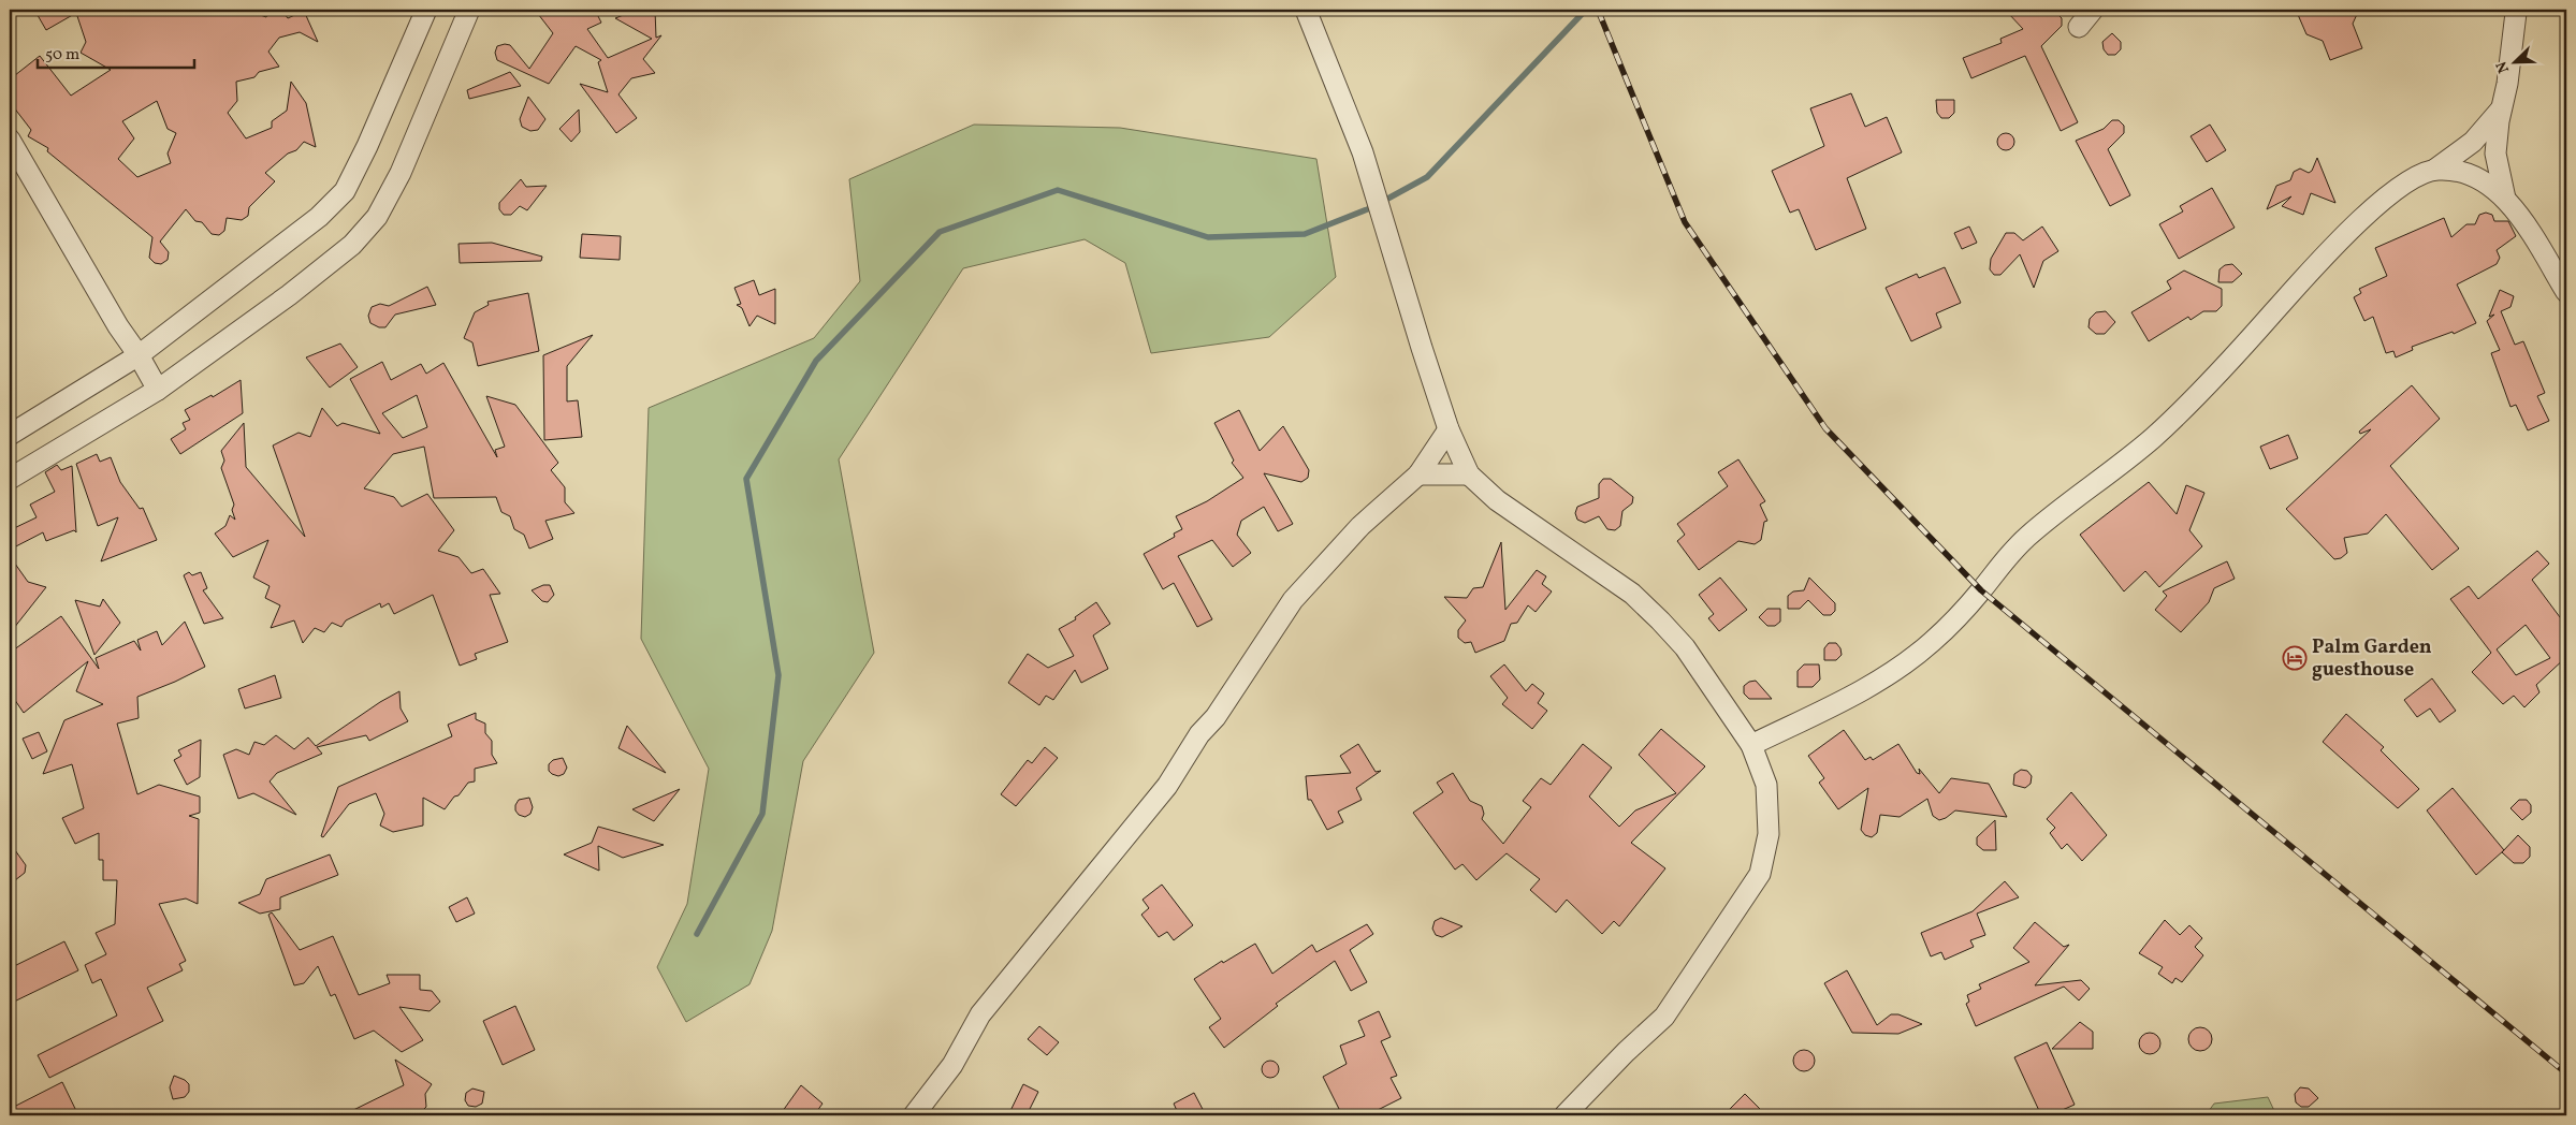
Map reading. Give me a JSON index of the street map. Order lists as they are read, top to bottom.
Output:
{
  "places": {
    "hotel": ["Palm Garden guesthouse"]
  },
  "scale_bar": "50 m",
  "north": "bottom left"
}
